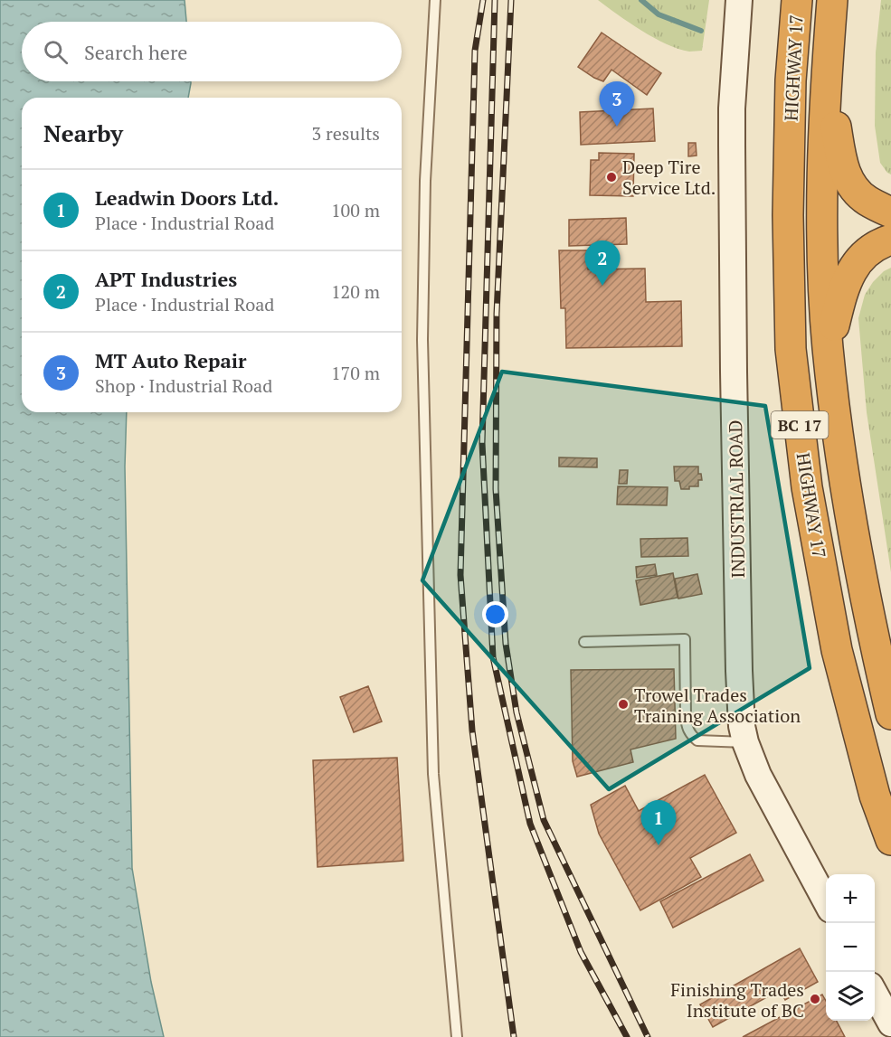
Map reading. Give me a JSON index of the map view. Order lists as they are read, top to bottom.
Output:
{
  "streets": {
    "highway": ["HIGHWAY 17", "BC 17"],
    "street": ["INDUSTRIAL ROAD"]
  },
  "crossings": [
    ["HIGHWAY 17", "BC 17"]
  ],
  "places": ["Deep Tire Service Ltd.", "Trowel Trades Training Association", "Finishing Trades Institute of BC"],
  "page": {
    "search": "Search here",
    "pins": ["3", "2", "1"],
    "heading": ["Nearby", "3 results"],
    "list": [
      {
        "mark": "1",
        "name": "Leadwin Doors Ltd.",
        "note": "Place · Industrial Road",
        "value": "100 m"
      },
      {
        "mark": "2",
        "name": "APT Industries",
        "note": "Place · Industrial Road",
        "value": "120 m"
      },
      {
        "mark": "3",
        "name": "MT Auto Repair",
        "note": "Shop · Industrial Road",
        "value": "170 m"
      }
    ],
    "map_buttons": ["+", "−"]
  }
}
